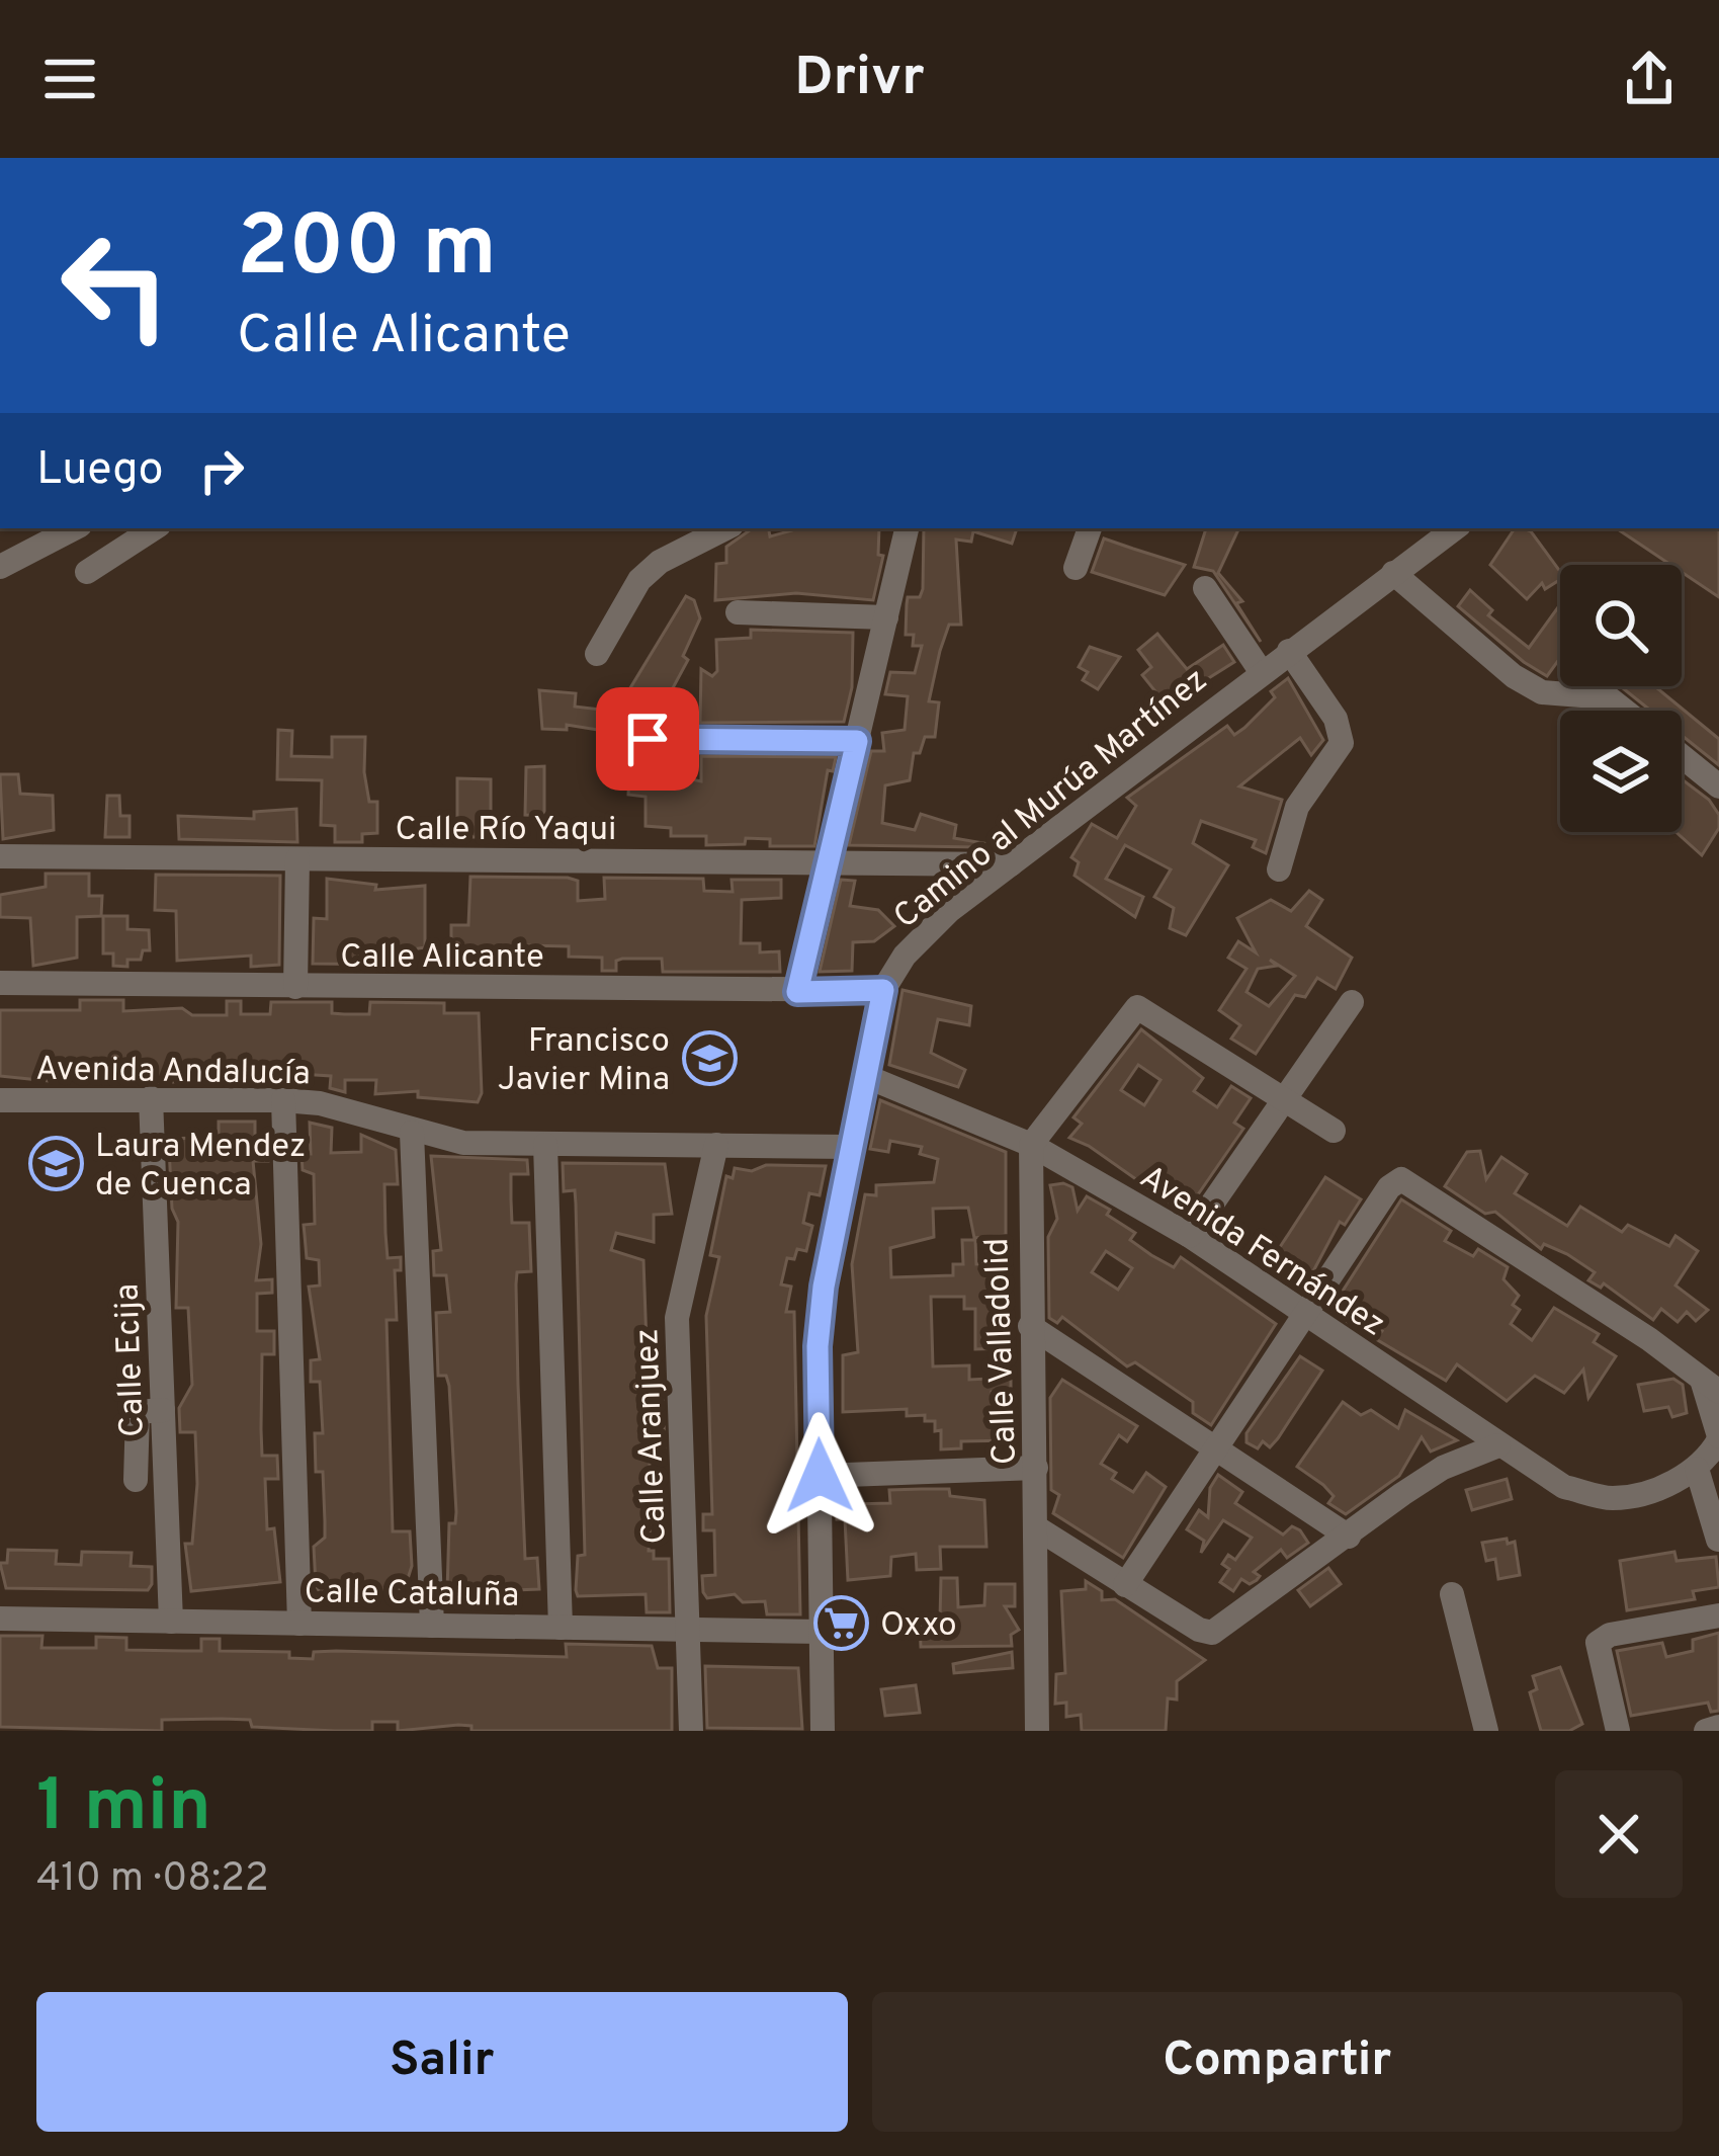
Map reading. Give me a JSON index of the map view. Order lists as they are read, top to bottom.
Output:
{
  "streets": {
    "street": [
      "Camino al Murúa Martínez",
      "Calle Río Yaqui",
      "Calle Alicante",
      "Avenida Andalucía",
      "Avenida Fernández",
      "Calle Valladolid",
      "Calle Ecija",
      "Calle Aranjuez",
      "Calle Cataluña"
    ]
  },
  "crossings": [
    ["Camino al Murúa Martínez", "Calle Río Yaqui"],
    ["Camino al Murúa Martínez", "Calle Alicante"],
    ["Camino al Murúa Martínez", "Avenida Andalucía"],
    ["Camino al Murúa Martínez", "Avenida Fernández"],
    ["Camino al Murúa Martínez", "Calle Cataluña"],
    ["Avenida Andalucía", "Calle Ecija"],
    ["Avenida Andalucía", "Calle Aranjuez"],
    ["Avenida Fernández", "Calle Valladolid"],
    ["Calle Ecija", "Calle Cataluña"],
    ["Calle Aranjuez", "Calle Cataluña"]
  ],
  "places": {
    "school or university": ["Francisco Javier Mina", "Laura Mendez de Cuenca"],
    "supermarket": ["Oxxo"]
  },
  "page": {
    "header": "Drivr",
    "turn": ["200 m", "Calle Alicante"],
    "then": "Luego",
    "heading": ["1 min", "410 m · 08:22"],
    "buttons": ["Salir", "Compartir"]
  }
}
